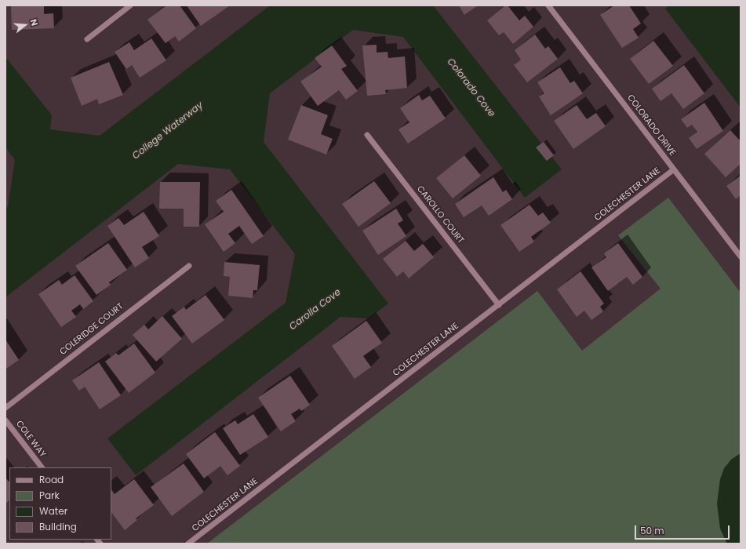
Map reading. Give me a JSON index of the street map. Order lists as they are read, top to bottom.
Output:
{
  "streets": {
    "street": [
      "COLORADO DRIVE",
      "COLECHESTER LANE",
      "CAROLLO COURT",
      "COLERIDGE COURT",
      "COLE WAY"
    ]
  },
  "crossings": [
    ["COLORADO DRIVE", "COLECHESTER LANE"],
    ["COLECHESTER LANE", "CAROLLO COURT"]
  ],
  "water": ["Colorado Cove", "College Waterway", "Carolla Cove"],
  "legend": [
    "Road",
    "Park",
    "Water",
    "Building"
  ],
  "scale_bar": "50 m",
  "north": "right"
}
